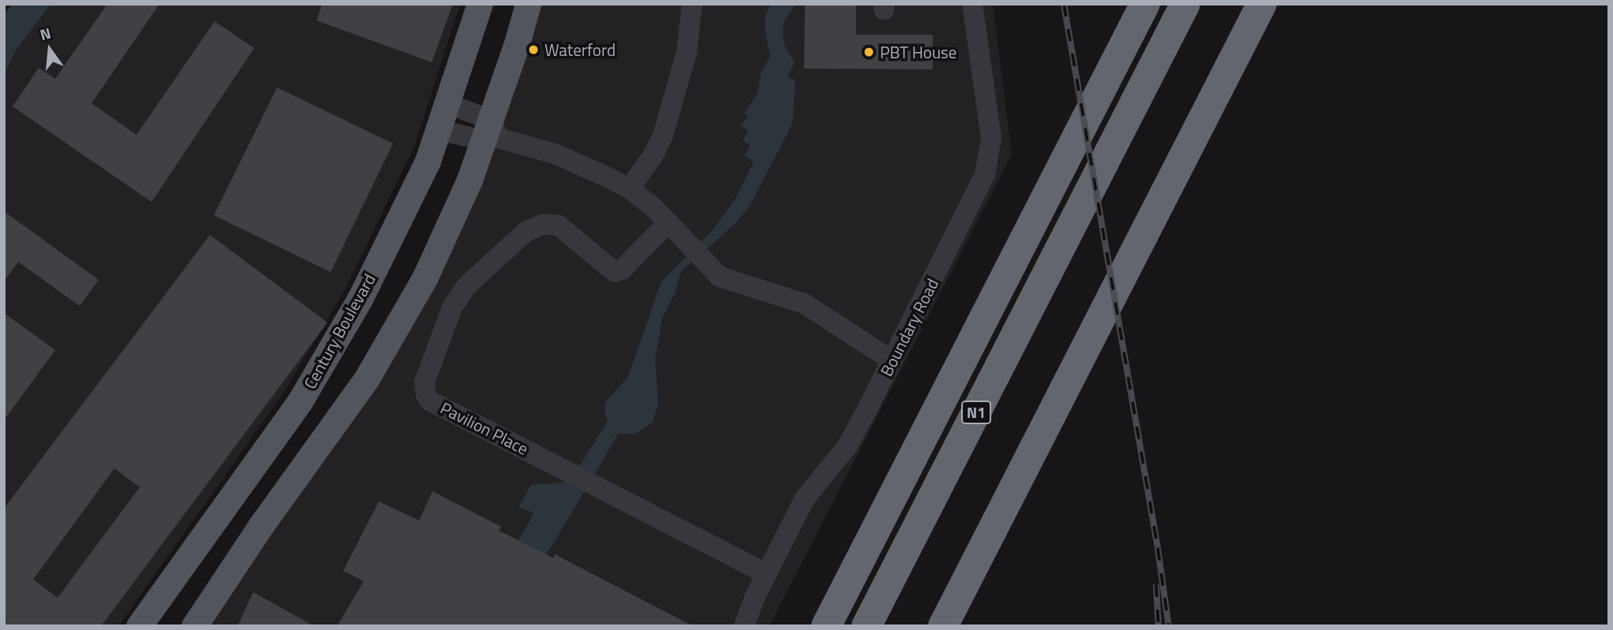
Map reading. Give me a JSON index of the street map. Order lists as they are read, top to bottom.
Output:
{
  "streets": {
    "highway": ["N1"],
    "main road": ["Century Boulevard"],
    "street": ["Boundary Road", "Pavilion Place"]
  },
  "crossings": [
    ["Boundary Road", "Pavilion Place"]
  ],
  "places": ["Waterford", "PBT House"],
  "north": "top"
}
